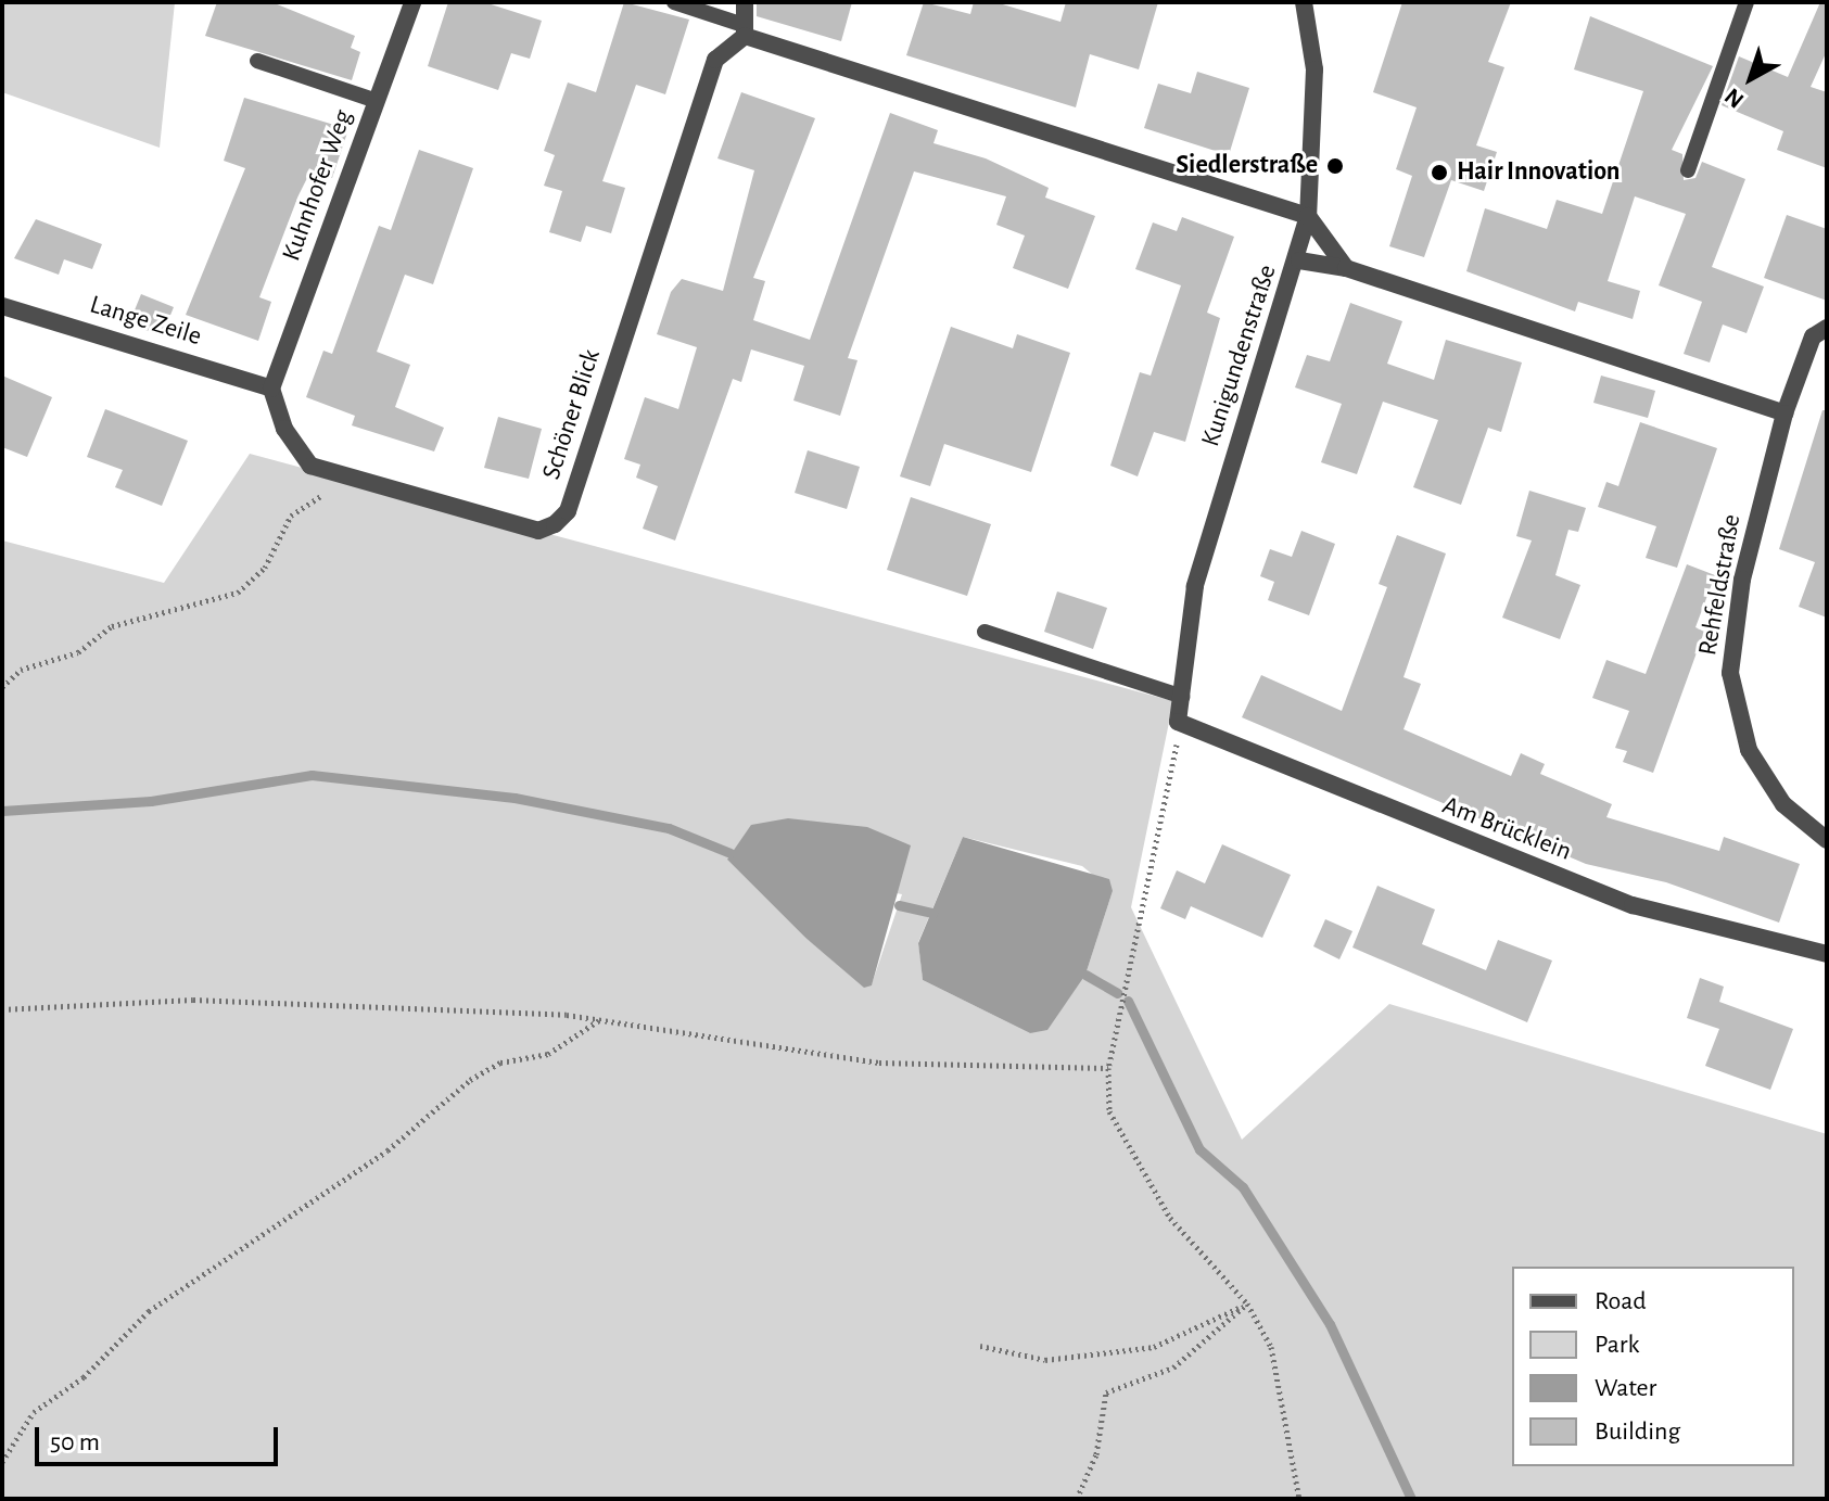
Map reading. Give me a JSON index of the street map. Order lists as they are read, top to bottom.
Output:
{
  "streets": {
    "street": [
      "Kuhnhofer Weg",
      "Lange Zeile",
      "Kunigundenstraße",
      "Schöner Blick",
      "Rehfeldstraße",
      "Am Brücklein"
    ]
  },
  "crossings": [
    ["Kuhnhofer Weg", "Lange Zeile"],
    ["Kuhnhofer Weg", "Schöner Blick"],
    ["Lange Zeile", "Schöner Blick"],
    ["Kunigundenstraße", "Am Brücklein"]
  ],
  "places": ["Siedlerstraße", "Hair Innovation"],
  "legend": [
    "Road",
    "Park",
    "Water",
    "Building"
  ],
  "scale_bar": "50 m",
  "north": "bottom left"
}
